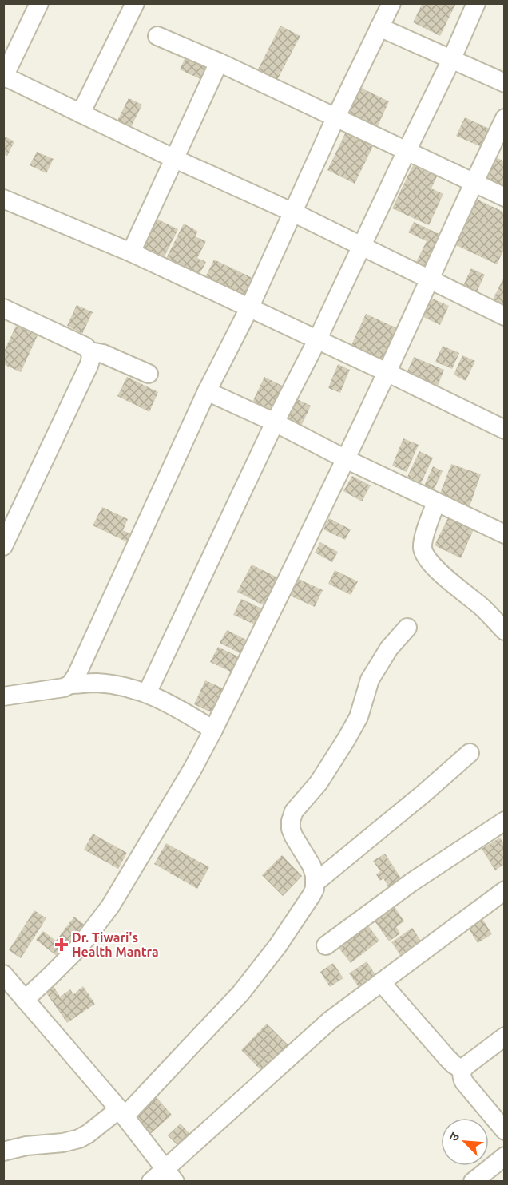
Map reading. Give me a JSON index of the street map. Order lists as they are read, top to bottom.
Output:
{
  "places": {
    "health": ["Dr. Tiwari's Health Mantra"]
  },
  "north": "top left"
}
